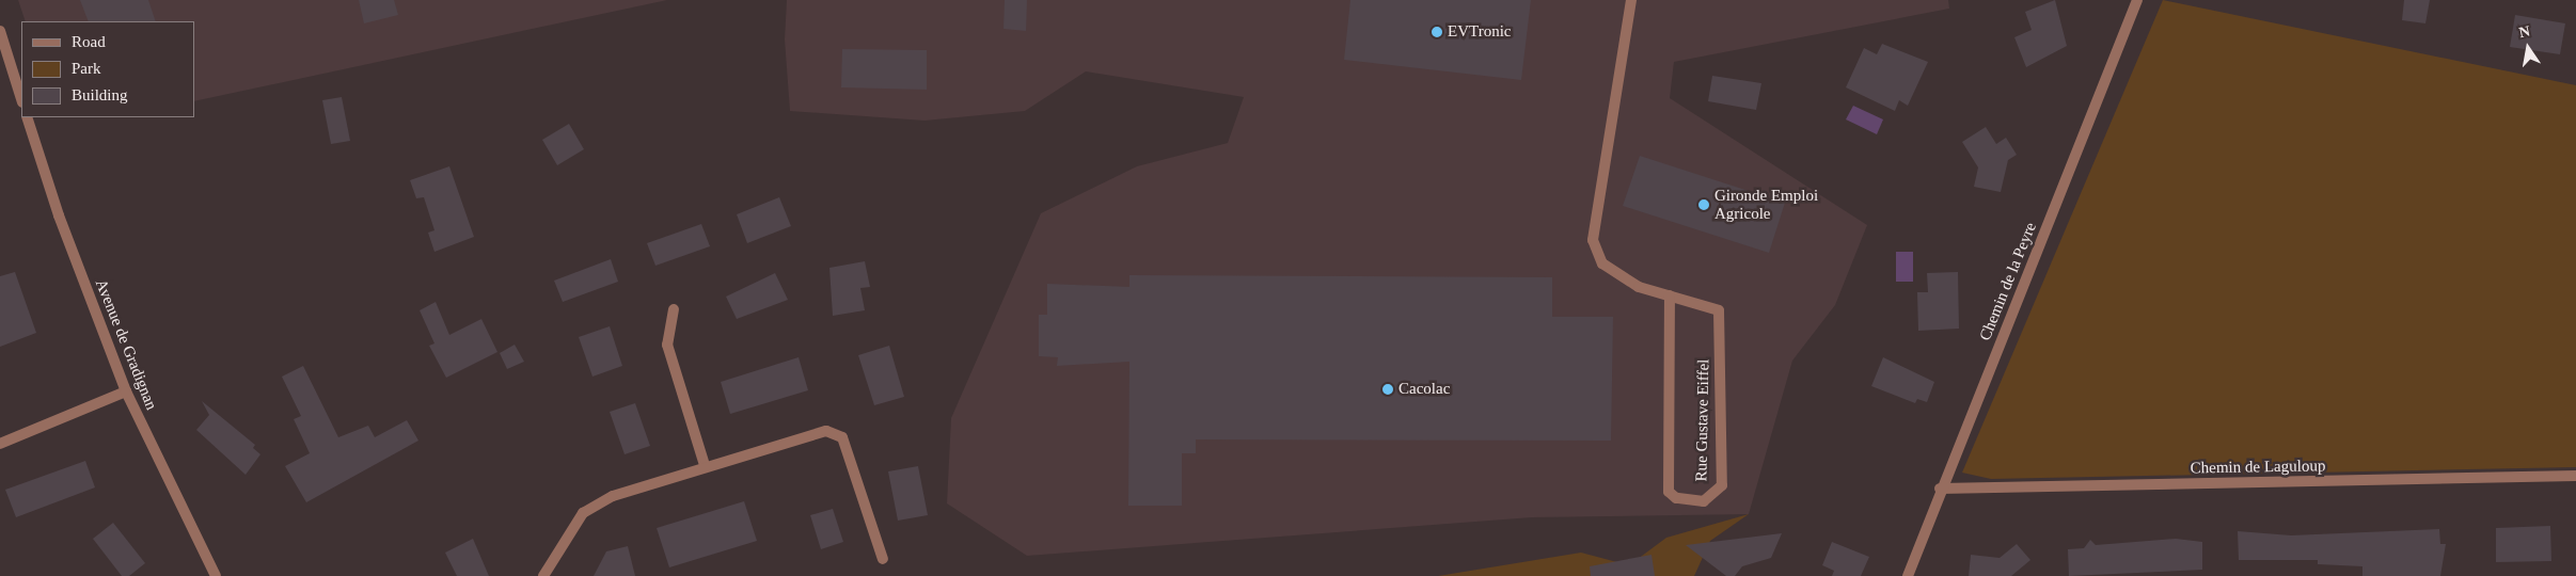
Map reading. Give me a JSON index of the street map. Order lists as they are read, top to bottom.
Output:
{
  "streets": {
    "street": [
      "Chemin de la Peyre",
      "Avenue de Gradignan",
      "Rue Gustave Eiffel",
      "Chemin de Laguloup"
    ]
  },
  "crossings": [
    ["Chemin de la Peyre", "Chemin de Laguloup"]
  ],
  "places": ["EVTronic", "Gironde Emploi Agricole", "Cacolac"],
  "legend": ["Road", "Park", "Building"],
  "north": "top"
}
